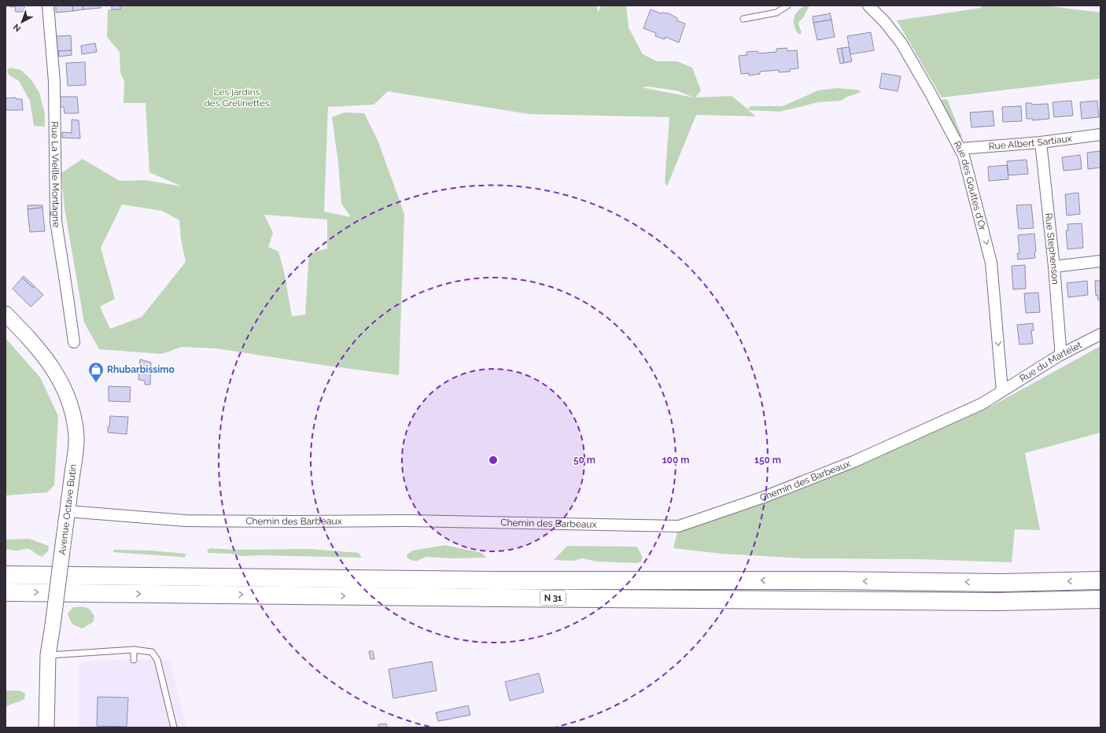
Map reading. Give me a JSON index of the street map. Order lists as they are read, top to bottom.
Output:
{
  "streets": {
    "highway": ["N 31"],
    "main road": ["Avenue Octave Butin"],
    "street": [
      "Rue Albert Sartiaux",
      "Rue La Vieille Montagne",
      "Rue des Gouttes d'Or",
      "Rue Stephenson",
      "Rue du Martelet",
      "Chemin des Barbeaux"
    ]
  },
  "crossings": [
    ["Rue Albert Sartiaux", "Rue des Gouttes d'Or"],
    ["Rue Albert Sartiaux", "Rue Stephenson"],
    ["Rue des Gouttes d'Or", "Rue du Martelet"],
    ["Rue des Gouttes d'Or", "Chemin des Barbeaux"],
    ["Rue Stephenson", "Rue du Martelet"],
    ["Rue du Martelet", "Chemin des Barbeaux"],
    ["Chemin des Barbeaux", "Avenue Octave Butin"]
  ],
  "one_way": ["Rue des Gouttes d'Or"],
  "parks": ["Les jardins des Grelinettes"],
  "places": {
    "shop": ["Rhubarbissimo"]
  },
  "north": "bottom left",
  "rings": ["50 m", "100 m", "150 m"]
}
